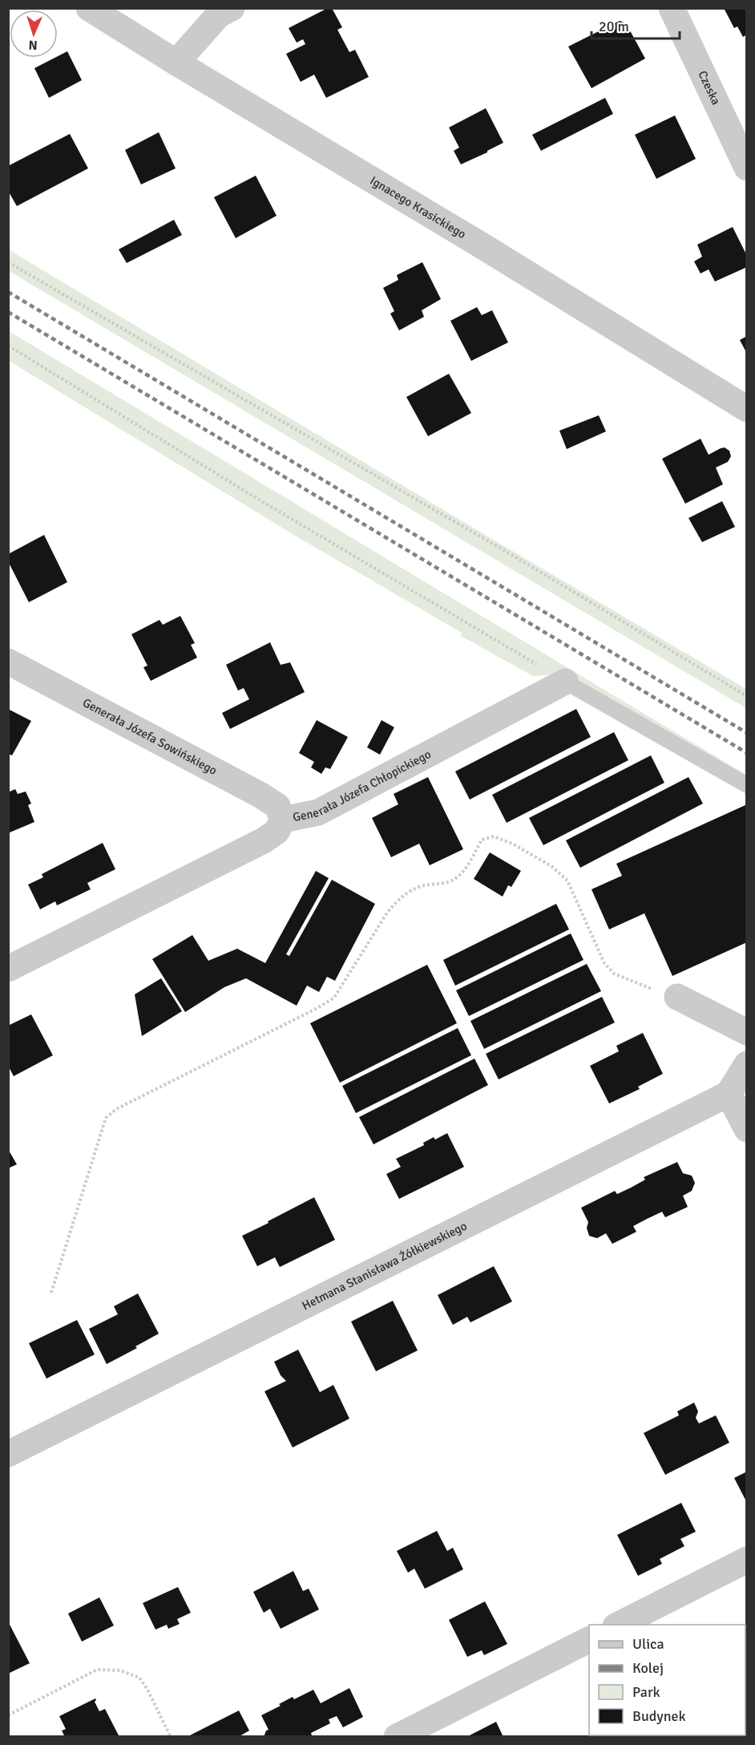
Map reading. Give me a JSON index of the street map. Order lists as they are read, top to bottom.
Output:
{
  "streets": {
    "street": [
      "Czeska",
      "Ignacego Krasickiego",
      "Generała Józefa Sowińskiego",
      "Generała Józefa Chłopickiego",
      "Hetmana Stanisława Żółkiewskiego"
    ]
  },
  "crossings": [
    ["Generała Józefa Sowińskiego", "Generała Józefa Chłopickiego"]
  ],
  "legend": [
    "Ulica",
    "Kolej",
    "Park",
    "Budynek"
  ],
  "scale_bar": "20 m",
  "north": "bottom"
}
